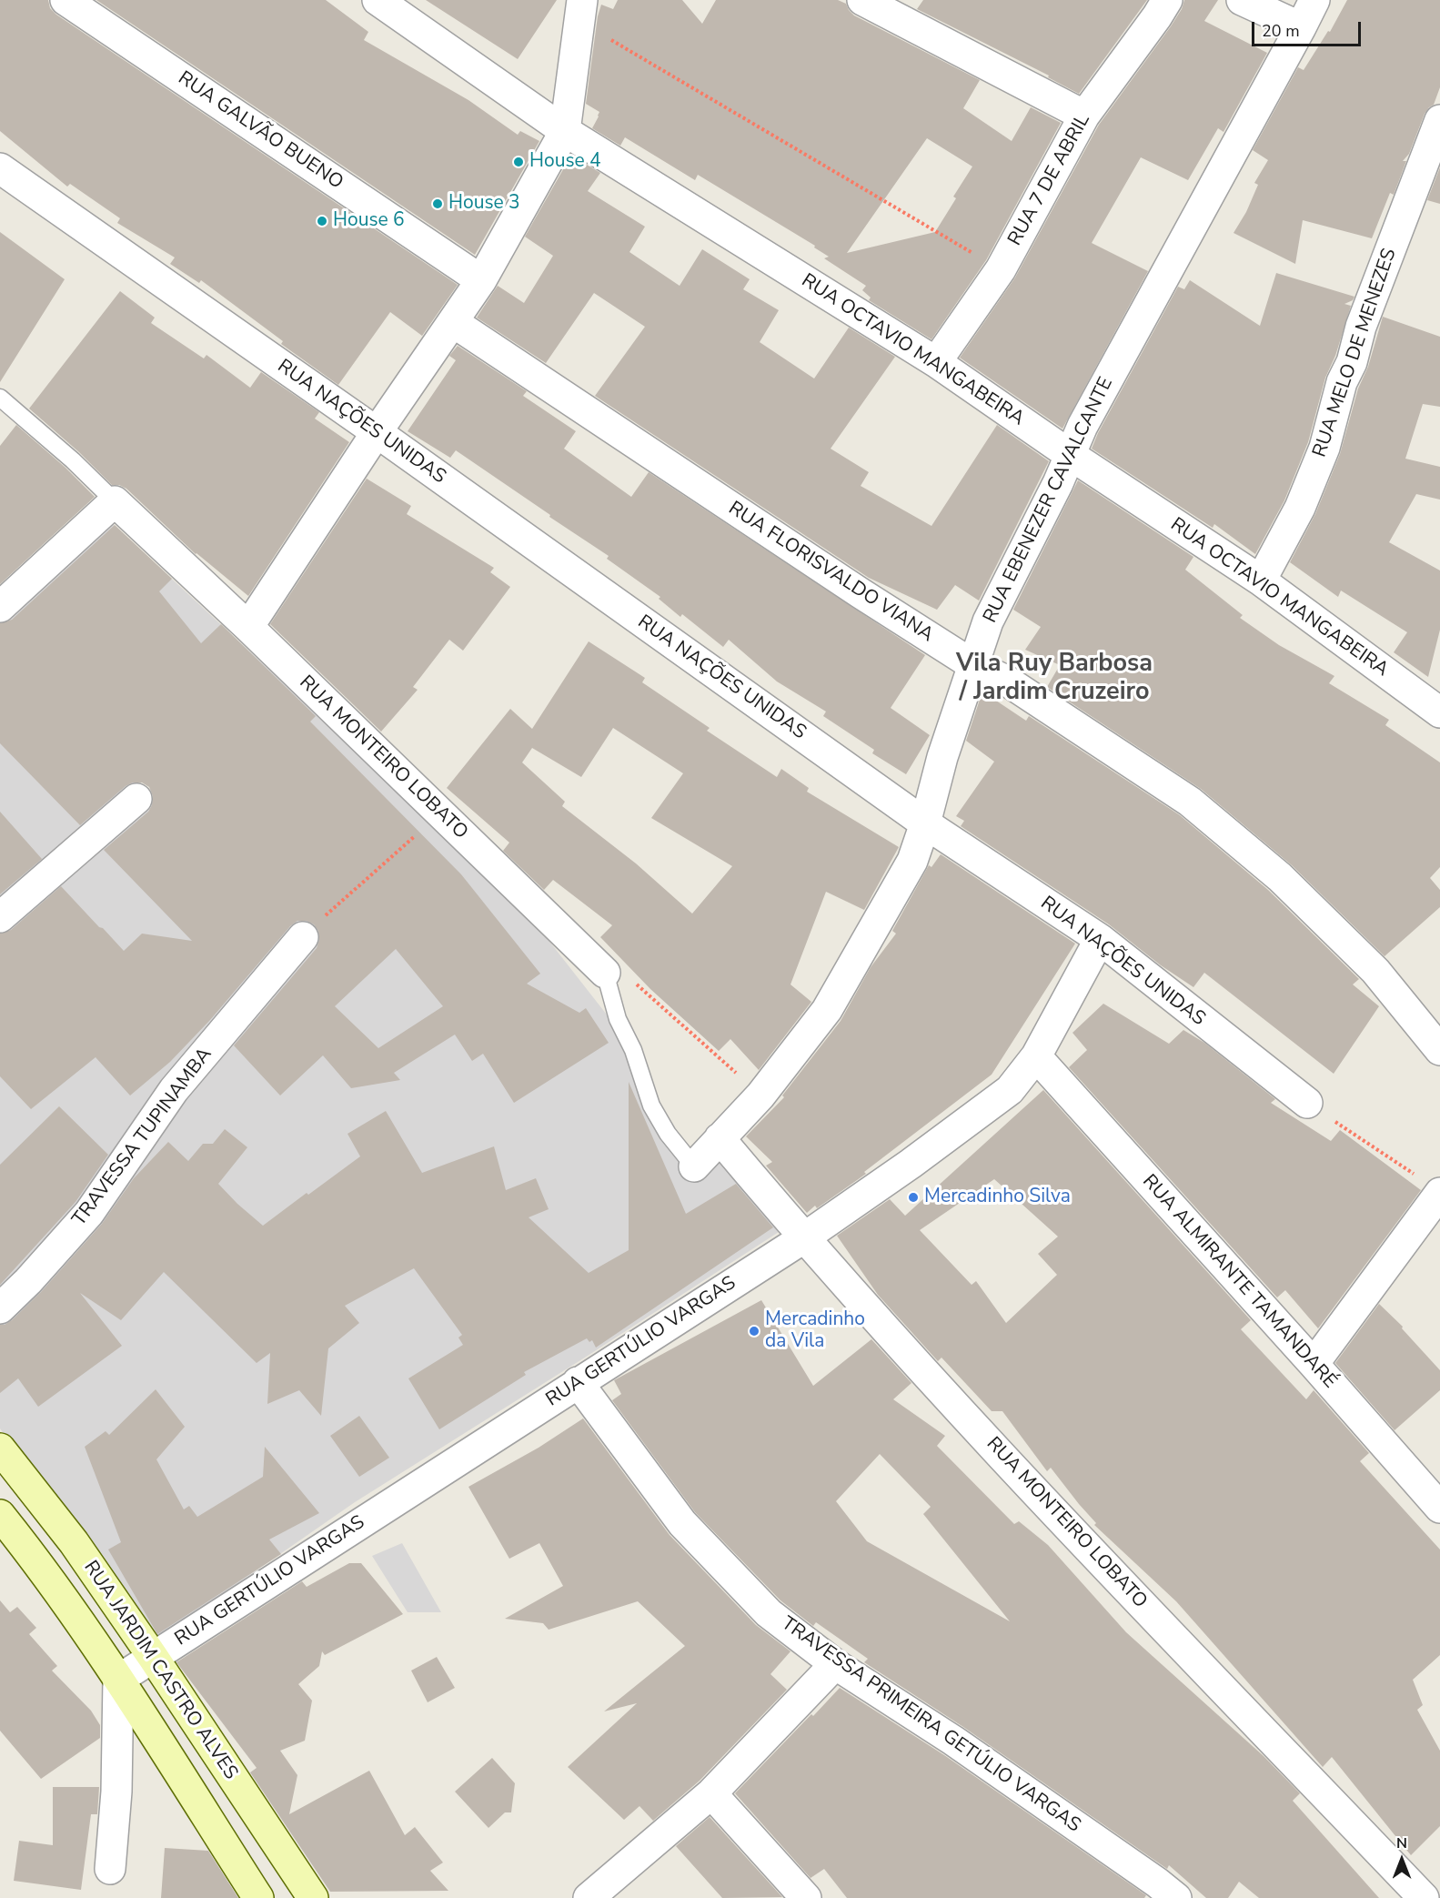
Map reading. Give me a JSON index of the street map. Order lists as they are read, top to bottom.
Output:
{
  "streets": {
    "street": [
      "RUA GALVÃO BUENO",
      "RUA 7 DE ABRIL",
      "RUA OCTAVIO MANGABEIRA",
      "RUA MELO DE MENEZES",
      "RUA NAÇÕES UNIDAS",
      "RUA EBENEZER CAVALCANTE",
      "RUA FLORISVALDO VIANA",
      "RUA MONTEIRO LOBATO",
      "TRAVESSA TUPINAMBA",
      "RUA ALMIRANTE TAMANDARÉ",
      "RUA GERTÚLIO VARGAS",
      "RUA JARDIM CASTRO ALVES",
      "TRAVESSA PRIMEIRA GETÚLIO VARGAS"
    ]
  },
  "crossings": [
    ["RUA 7 DE ABRIL", "RUA OCTAVIO MANGABEIRA"],
    ["RUA OCTAVIO MANGABEIRA", "RUA MELO DE MENEZES"],
    ["RUA OCTAVIO MANGABEIRA", "RUA EBENEZER CAVALCANTE"],
    ["RUA NAÇÕES UNIDAS", "RUA EBENEZER CAVALCANTE"],
    ["RUA NAÇÕES UNIDAS", "RUA GERTÚLIO VARGAS"],
    ["RUA EBENEZER CAVALCANTE", "RUA FLORISVALDO VIANA"],
    ["RUA EBENEZER CAVALCANTE", "RUA MONTEIRO LOBATO"],
    ["RUA MONTEIRO LOBATO", "RUA GERTÚLIO VARGAS"],
    ["RUA ALMIRANTE TAMANDARÉ", "RUA GERTÚLIO VARGAS"],
    ["RUA GERTÚLIO VARGAS", "RUA JARDIM CASTRO ALVES"],
    ["RUA GERTÚLIO VARGAS", "TRAVESSA PRIMEIRA GETÚLIO VARGAS"]
  ],
  "districts": ["Vila Ruy Barbosa / Jardim Cruzeiro"],
  "places": [
    "House 4",
    "House 3",
    "House 6",
    "Mercadinho Silva",
    "Mercadinho da Vila"
  ],
  "scale_bar": "20 m",
  "north": "top"
}
